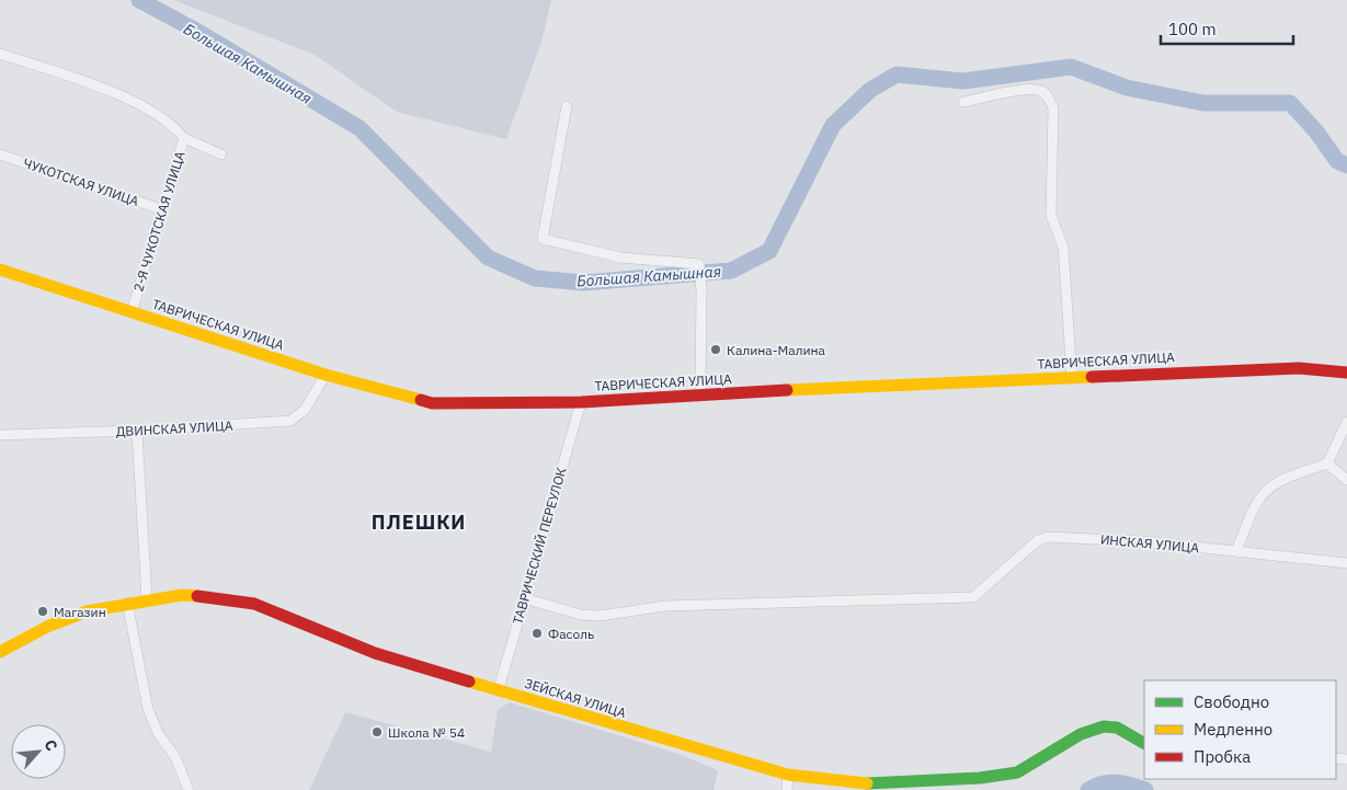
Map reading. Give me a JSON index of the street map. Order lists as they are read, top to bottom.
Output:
{
  "streets": {
    "main road": ["ТАВРИЧЕСКАЯ УЛИЦА", "ЗЕЙСКАЯ УЛИЦА"],
    "street": [
      "ЧУКОТСКАЯ УЛИЦА",
      "2-Я ЧУКОТСКАЯ УЛИЦА",
      "ДВИНСКАЯ УЛИЦА",
      "ИНСКАЯ УЛИЦА",
      "ТАВРИЧЕСКИЙ ПЕРЕУЛОК"
    ]
  },
  "crossings": [
    ["ЧУКОТСКАЯ УЛИЦА", "2-Я ЧУКОТСКАЯ УЛИЦА"],
    ["2-Я ЧУКОТСКАЯ УЛИЦА", "ТАВРИЧЕСКАЯ УЛИЦА"],
    ["ТАВРИЧЕСКАЯ УЛИЦА", "ДВИНСКАЯ УЛИЦА"],
    ["ТАВРИЧЕСКАЯ УЛИЦА", "ТАВРИЧЕСКИЙ ПЕРЕУЛОК"],
    ["ИНСКАЯ УЛИЦА", "ТАВРИЧЕСКИЙ ПЕРЕУЛОК"],
    ["ТАВРИЧЕСКИЙ ПЕРЕУЛОК", "ЗЕЙСКАЯ УЛИЦА"]
  ],
  "districts": ["ПЛЕШКИ"],
  "water": ["Большая Камышная"],
  "places": [
    "Калина-Малина",
    "Магазин",
    "Фасоль",
    "Школа № 54"
  ],
  "legend": ["Свободно", "Медленно", "Пробка"],
  "scale_bar": "100 m",
  "north": "top right"
}
